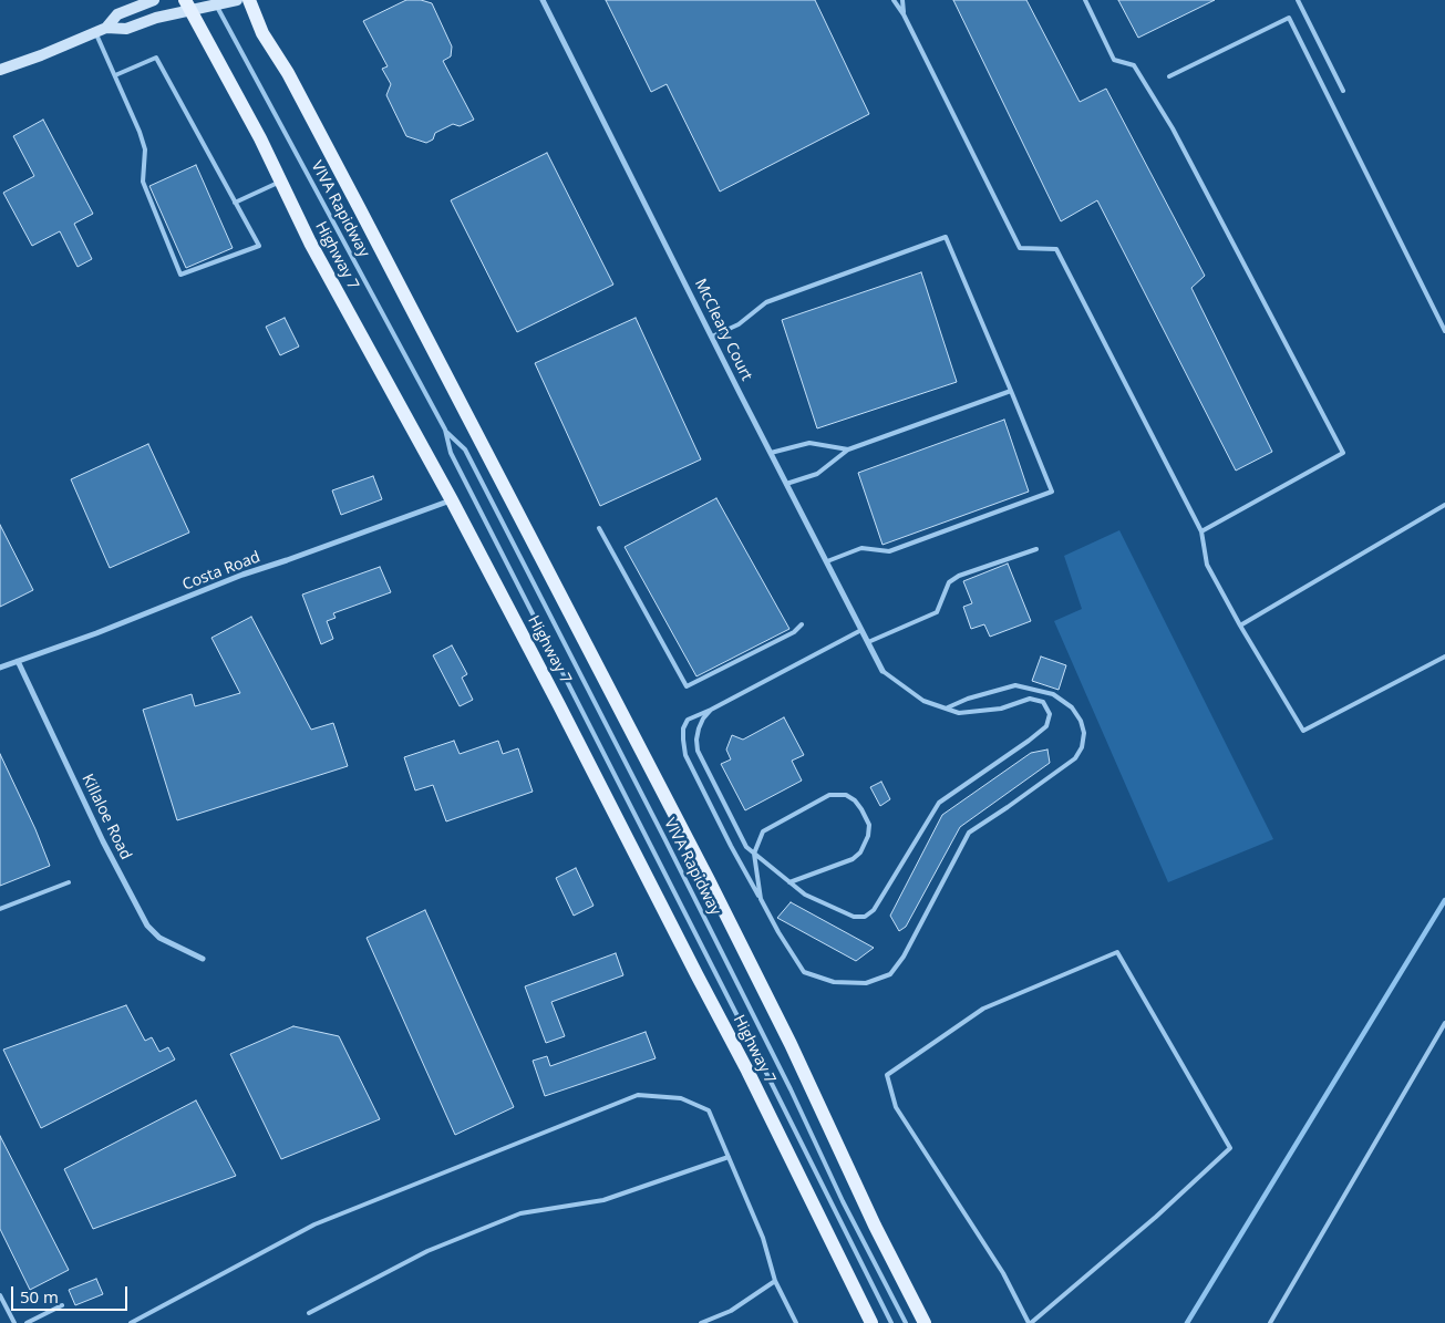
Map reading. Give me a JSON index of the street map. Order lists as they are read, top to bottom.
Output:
{
  "streets": {
    "main road": ["Highway 7"],
    "street": ["McCleary Court", "Costa Road", "Killaloe Road"],
    "lane": ["VIVA Rapidway"]
  },
  "crossings": [
    ["Highway 7", "Costa Road"],
    ["Costa Road", "Killaloe Road"]
  ],
  "scale_bar": "50 m"
}
